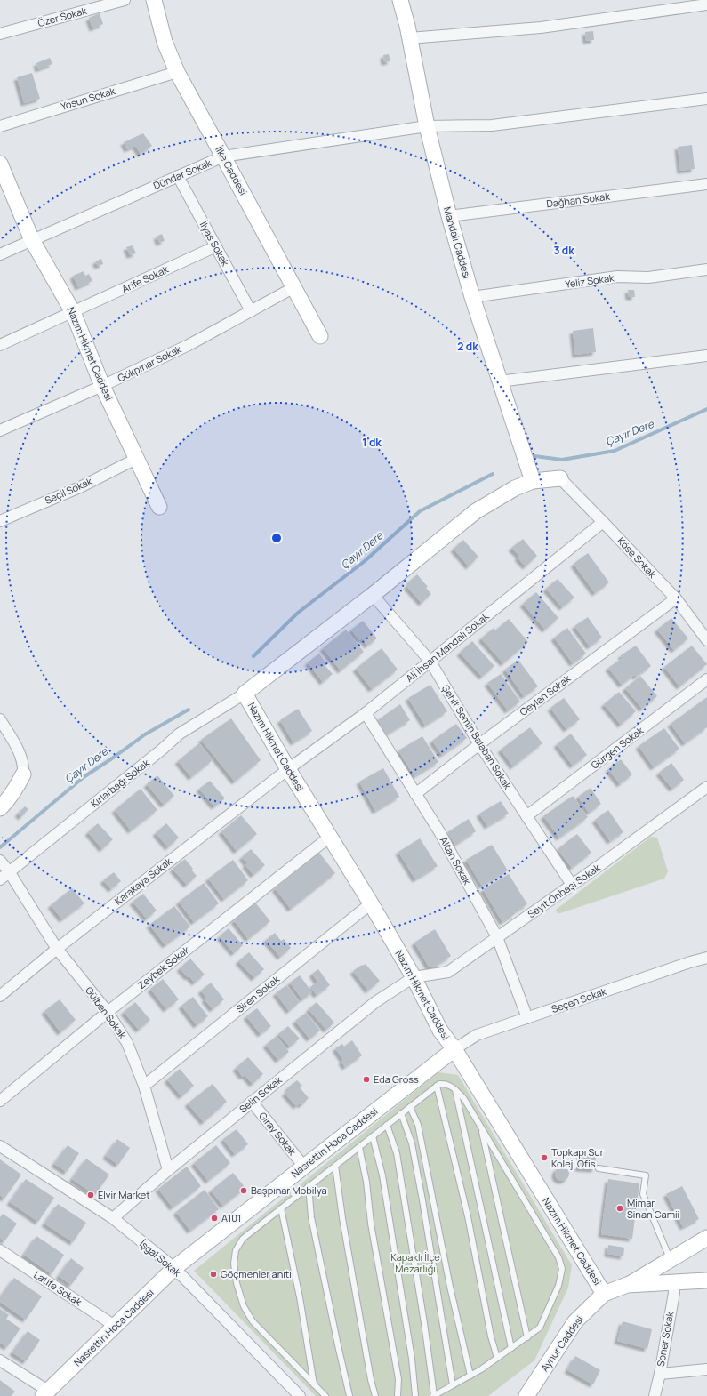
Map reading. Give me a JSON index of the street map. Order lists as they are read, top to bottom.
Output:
{
  "streets": {
    "street": [
      "Özer Sokak",
      "Yosun Sokak",
      "İlke Caddesi",
      "Dündar Sokak",
      "Dağhan Sokak",
      "Mandalı Caddesi",
      "İlyas Sokak",
      "Arife Sokak",
      "Yeliz Sokak",
      "Nazım Hikmet Caddesi",
      "Gökpınar Sokak",
      "Seçil Sokak",
      "Köse Sokak",
      "Ali İhsan Mandalı Sokak",
      "Ceylan Sokak",
      "Şehit Semih Balaban Sokak",
      "Gürgen Sokak",
      "Kırlarbağı Sokak",
      "Altan Sokak",
      "Karakaya Sokak",
      "Seyit Onbaşı Sokak",
      "Zeybek Sokak",
      "Siren Sokak",
      "Seçen Sokak",
      "Gülben Sokak",
      "Selin Sokak",
      "Giray Sokak",
      "Nasrettin Hoca Caddesi",
      "İşgal Sokak",
      "Latife Sokak",
      "Soner Sokak",
      "Aynur Caddesi"
    ]
  },
  "crossings": [
    ["Yosun Sokak", "İlke Caddesi"],
    ["İlke Caddesi", "Dündar Sokak"],
    ["İlke Caddesi", "Gökpınar Sokak"],
    ["Dündar Sokak", "Mandalı Caddesi"],
    ["Dündar Sokak", "İlyas Sokak"],
    ["Dündar Sokak", "Nazım Hikmet Caddesi"],
    ["Dağhan Sokak", "Mandalı Caddesi"],
    ["Mandalı Caddesi", "Yeliz Sokak"],
    ["İlyas Sokak", "Arife Sokak"],
    ["İlyas Sokak", "Gökpınar Sokak"],
    ["Arife Sokak", "Nazım Hikmet Caddesi"],
    ["Nazım Hikmet Caddesi", "Gökpınar Sokak"],
    ["Nazım Hikmet Caddesi", "Seçil Sokak"],
    ["Nazım Hikmet Caddesi", "Ali İhsan Mandalı Sokak"],
    ["Nazım Hikmet Caddesi", "Kırlarbağı Sokak"],
    ["Nazım Hikmet Caddesi", "Karakaya Sokak"],
    ["Nazım Hikmet Caddesi", "Seyit Onbaşı Sokak"],
    ["Nazım Hikmet Caddesi", "Zeybek Sokak"],
    ["Nazım Hikmet Caddesi", "Siren Sokak"],
    ["Nazım Hikmet Caddesi", "Seçen Sokak"],
    ["Nazım Hikmet Caddesi", "Selin Sokak"],
    ["Nazım Hikmet Caddesi", "Nasrettin Hoca Caddesi"],
    ["Nazım Hikmet Caddesi", "Aynur Caddesi"],
    ["Köse Sokak", "Ali İhsan Mandalı Sokak"],
    ["Köse Sokak", "Ceylan Sokak"],
    ["Ali İhsan Mandalı Sokak", "Şehit Semih Balaban Sokak"],
    ["Ali İhsan Mandalı Sokak", "Altan Sokak"],
    ["Ali İhsan Mandalı Sokak", "Karakaya Sokak"],
    ["Ceylan Sokak", "Şehit Semih Balaban Sokak"],
    ["Ceylan Sokak", "Altan Sokak"],
    ["Şehit Semih Balaban Sokak", "Gürgen Sokak"],
    ["Şehit Semih Balaban Sokak", "Seyit Onbaşı Sokak"],
    ["Kırlarbağı Sokak", "Gülben Sokak"],
    ["Altan Sokak", "Seyit Onbaşı Sokak"],
    ["Altan Sokak", "Seçen Sokak"],
    ["Karakaya Sokak", "Gülben Sokak"],
    ["Seyit Onbaşı Sokak", "Selin Sokak"],
    ["Zeybek Sokak", "Gülben Sokak"],
    ["Siren Sokak", "Gülben Sokak"],
    ["Seçen Sokak", "Nasrettin Hoca Caddesi"],
    ["Gülben Sokak", "Selin Sokak"],
    ["Selin Sokak", "Giray Sokak"],
    ["Selin Sokak", "İşgal Sokak"],
    ["Giray Sokak", "Nasrettin Hoca Caddesi"],
    ["Nasrettin Hoca Caddesi", "İşgal Sokak"],
    ["Nasrettin Hoca Caddesi", "Latife Sokak"],
    ["Soner Sokak", "Aynur Caddesi"]
  ],
  "water": ["Çayır Dere"],
  "parks": ["Kapaklı İlçe Mezarlığı"],
  "places": [
    "Eda Gross",
    "Topkapı Sur Koleji Ofis",
    "Başpınar Mobilya",
    "Elvir Market",
    "Mimar Sinan Camii",
    "A101",
    "Göçmenler anıtı"
  ],
  "rings": ["3 dk", "2 dk", "1 dk"]
}
